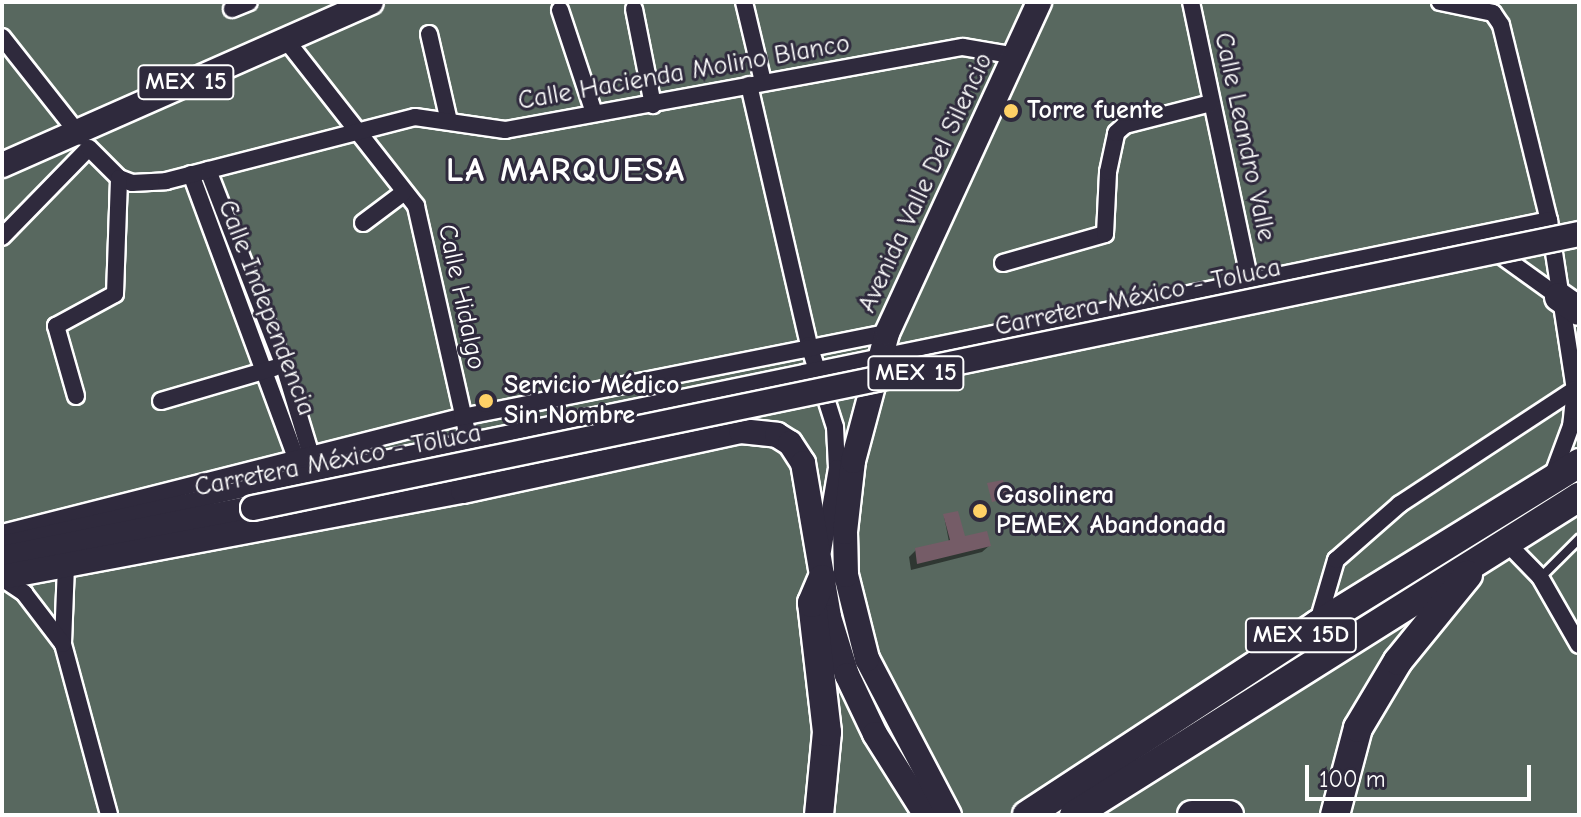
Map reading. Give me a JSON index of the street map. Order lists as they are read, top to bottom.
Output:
{
  "streets": {
    "highway": ["MEX 15D"],
    "main road": ["MEX 15", "Avenida Valle Del Silencio", "Carretera México - Toluca"],
    "street": [
      "Calle Hacienda Molino Blanco",
      "Calle Leandro Valle",
      "Calle Hidalgo",
      "Calle Independencia"
    ]
  },
  "crossings": [
    ["Calle Hacienda Molino Blanco", "Avenida Valle Del Silencio"],
    ["Calle Hacienda Molino Blanco", "Calle Hidalgo"],
    ["Calle Hacienda Molino Blanco", "Calle Independencia"],
    ["MEX 15", "Calle Hidalgo"]
  ],
  "districts": ["LA MARQUESA"],
  "places": ["Torre fuente", "Servicio Médico Sin Nombre", "Gasolinera PEMEX Abandonada"],
  "scale_bar": "100 m"
}
